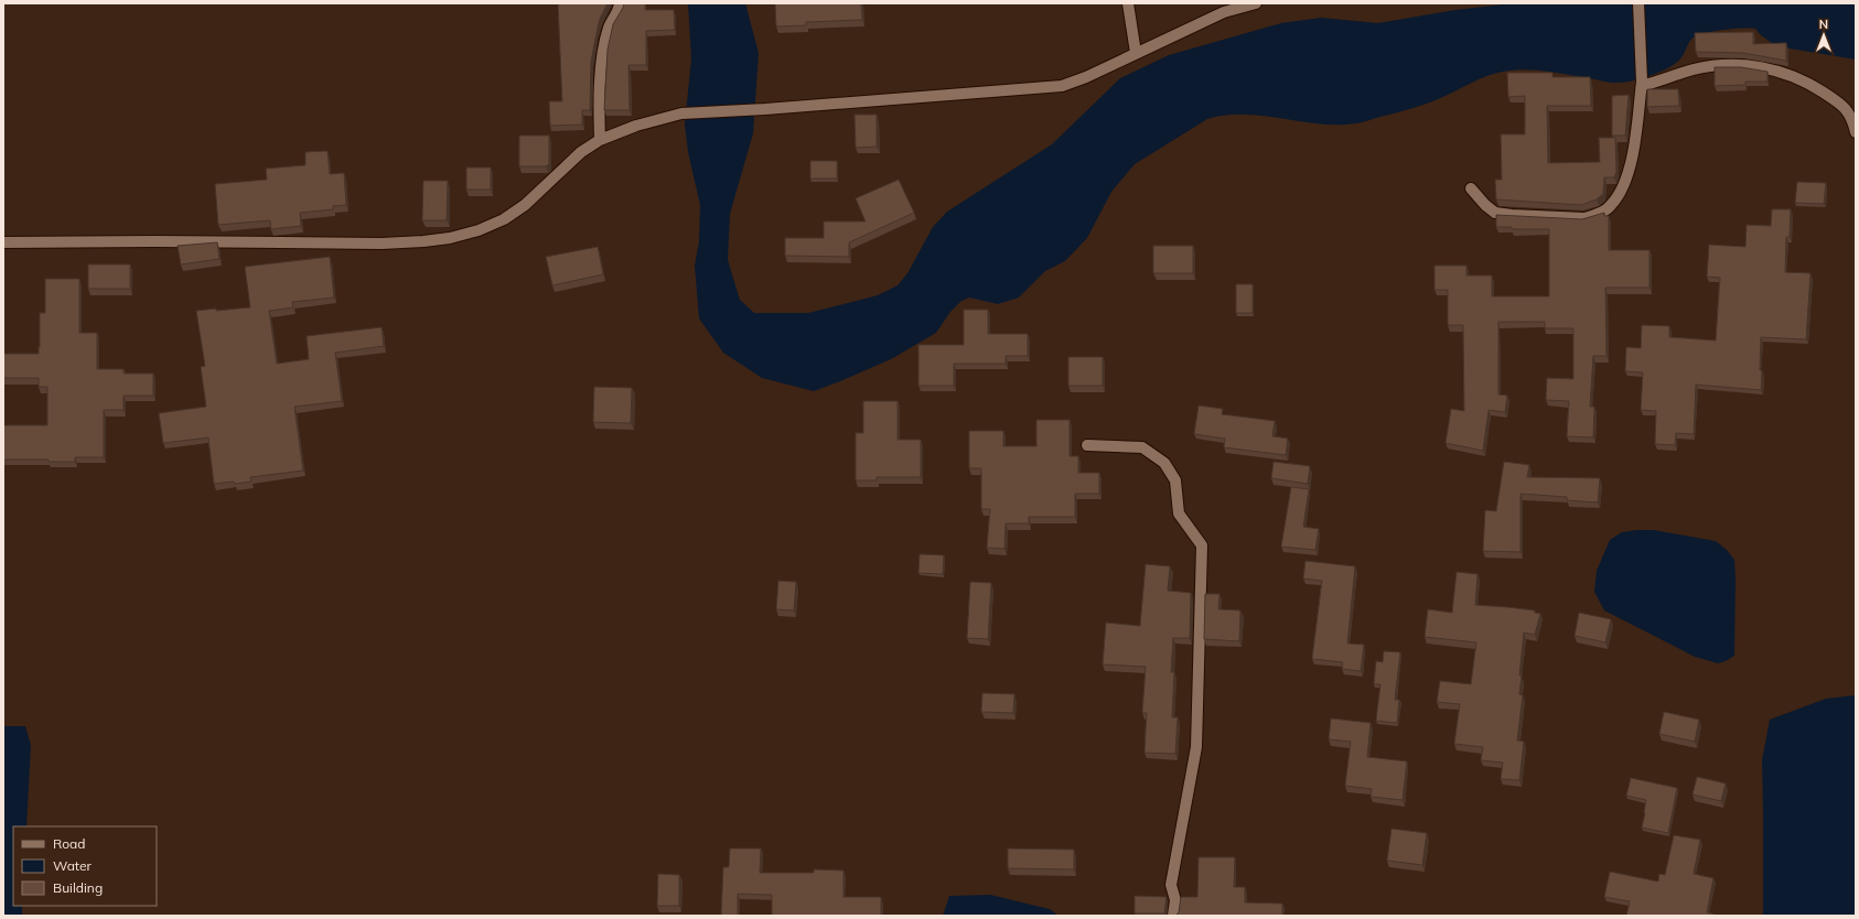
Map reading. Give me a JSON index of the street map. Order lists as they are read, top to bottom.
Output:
{
  "legend": ["Road", "Water", "Building"],
  "north": "top"
}
